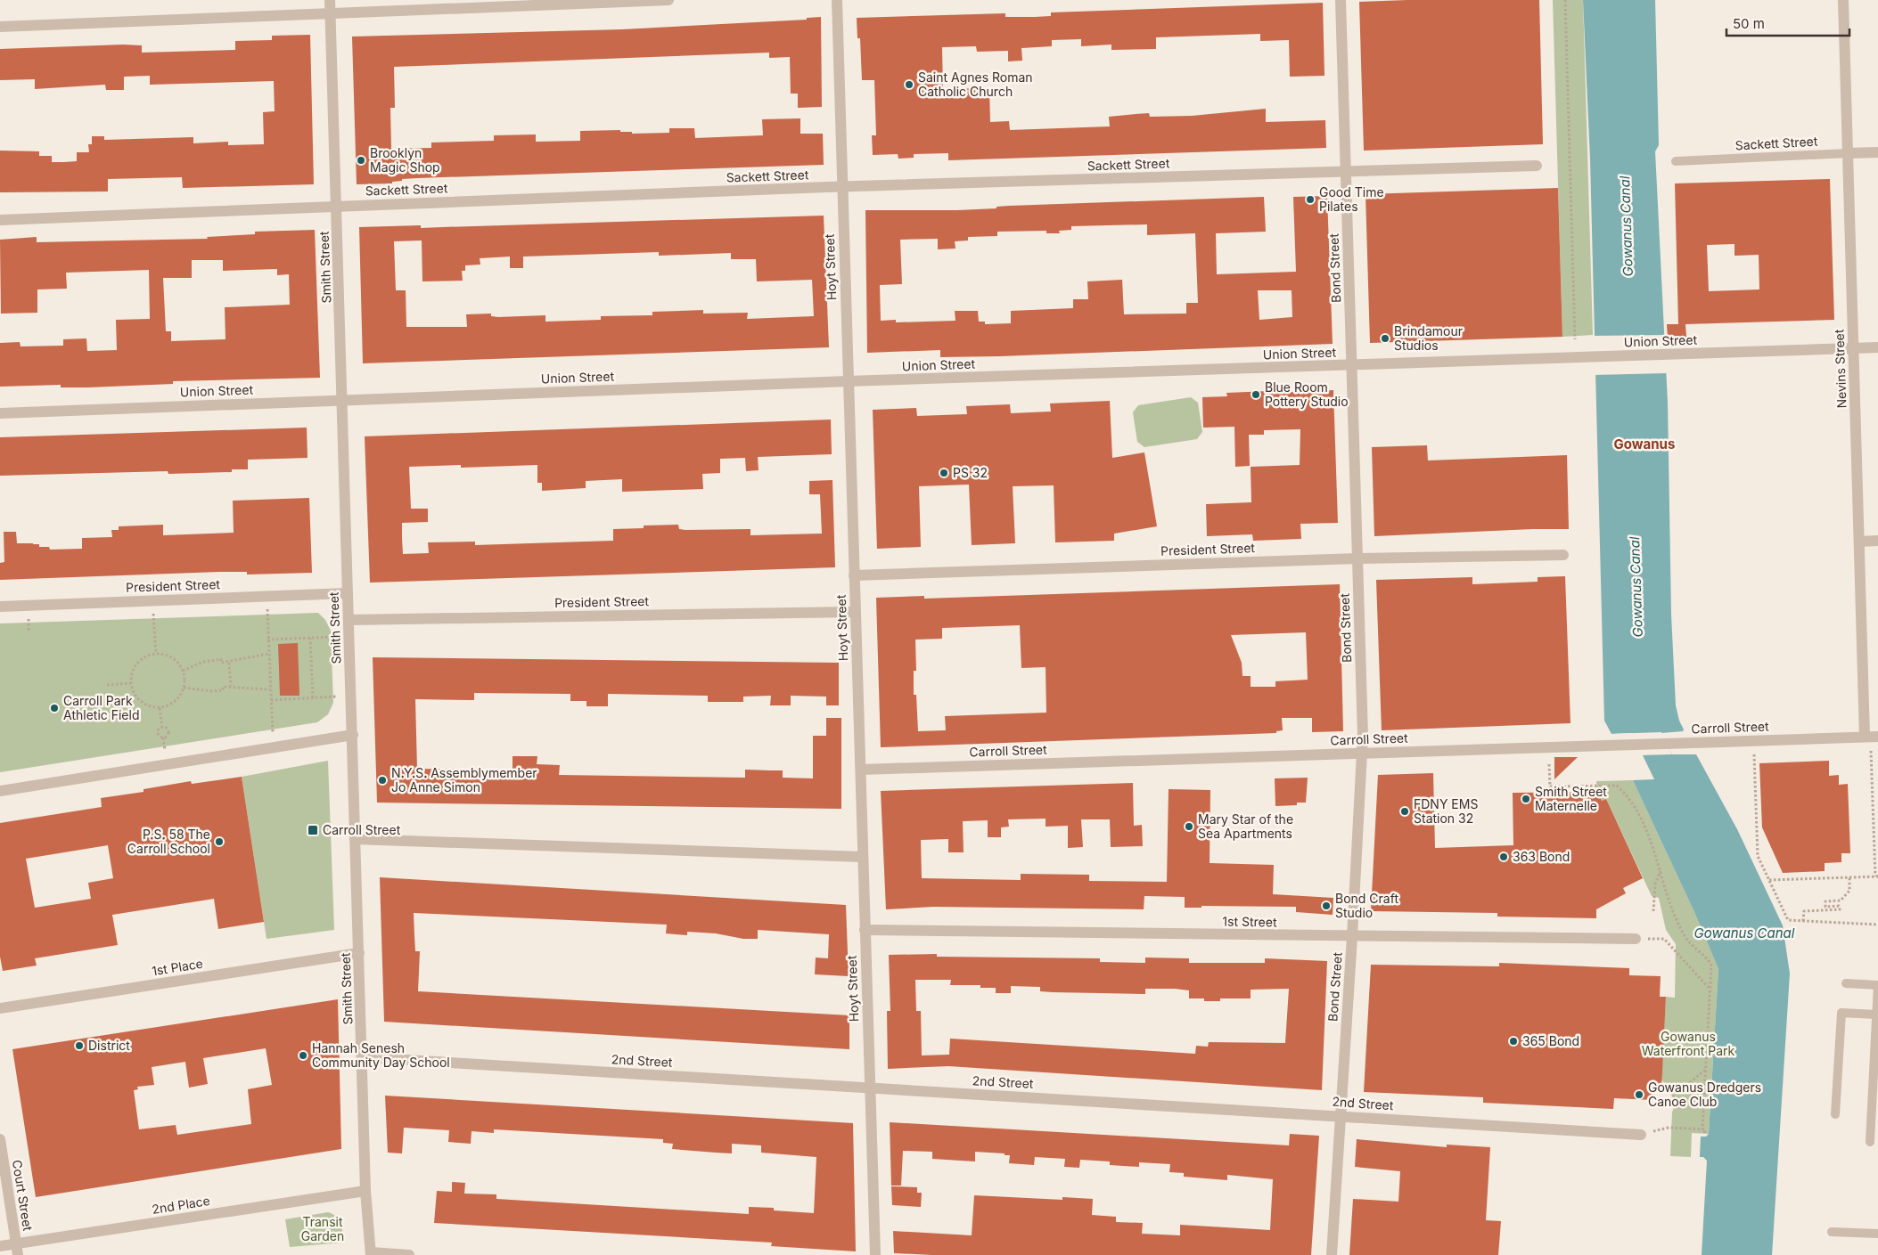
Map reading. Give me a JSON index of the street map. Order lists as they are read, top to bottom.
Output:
{
  "streets": {
    "street": [
      "Sackett Street",
      "Smith Street",
      "Hoyt Street",
      "Bond Street",
      "Union Street",
      "Nevins Street",
      "President Street",
      "Carroll Street",
      "1st Street",
      "1st Place",
      "2nd Street",
      "Court Street",
      "2nd Place"
    ]
  },
  "crossings": [
    ["Sackett Street", "Smith Street"],
    ["Sackett Street", "Hoyt Street"],
    ["Sackett Street", "Bond Street"],
    ["Sackett Street", "Nevins Street"],
    ["Smith Street", "Union Street"],
    ["Smith Street", "President Street"],
    ["Smith Street", "1st Place"],
    ["Smith Street", "2nd Street"],
    ["Smith Street", "2nd Place"],
    ["Hoyt Street", "Union Street"],
    ["Hoyt Street", "President Street"],
    ["Hoyt Street", "Carroll Street"],
    ["Hoyt Street", "1st Street"],
    ["Hoyt Street", "2nd Street"],
    ["Bond Street", "Union Street"],
    ["Bond Street", "President Street"],
    ["Bond Street", "Carroll Street"],
    ["Bond Street", "1st Street"],
    ["Bond Street", "2nd Street"],
    ["Union Street", "Nevins Street"],
    ["Nevins Street", "Carroll Street"],
    ["Court Street", "2nd Place"]
  ],
  "districts": ["Gowanus"],
  "water": ["Gowanus Canal"],
  "parks": ["Gowanus Waterfront Park", "Transit Garden"],
  "places": {
    "other": [
      "Saint Agnes Roman Catholic Church",
      "Brooklyn Magic Shop",
      "Good Time Pilates",
      "Brindamour Studios",
      "Blue Room Pottery Studio",
      "PS 32",
      "Carroll Park Athletic Field",
      "N.Y.S. Assemblymember Jo Anne Simon",
      "Smith Street Maternelle",
      "FDNY EMS Station 32",
      "Mary Star of the Sea Apartments",
      "P.S. 58 The Carroll School",
      "363 Bond",
      "Bond Craft Studio",
      "365 Bond",
      "District",
      "Hannah Senesh Community Day School",
      "Gowanus Dredgers Canoe Club"
    ],
    "transit": ["Carroll Street"]
  },
  "scale_bar": "50 m"
}
